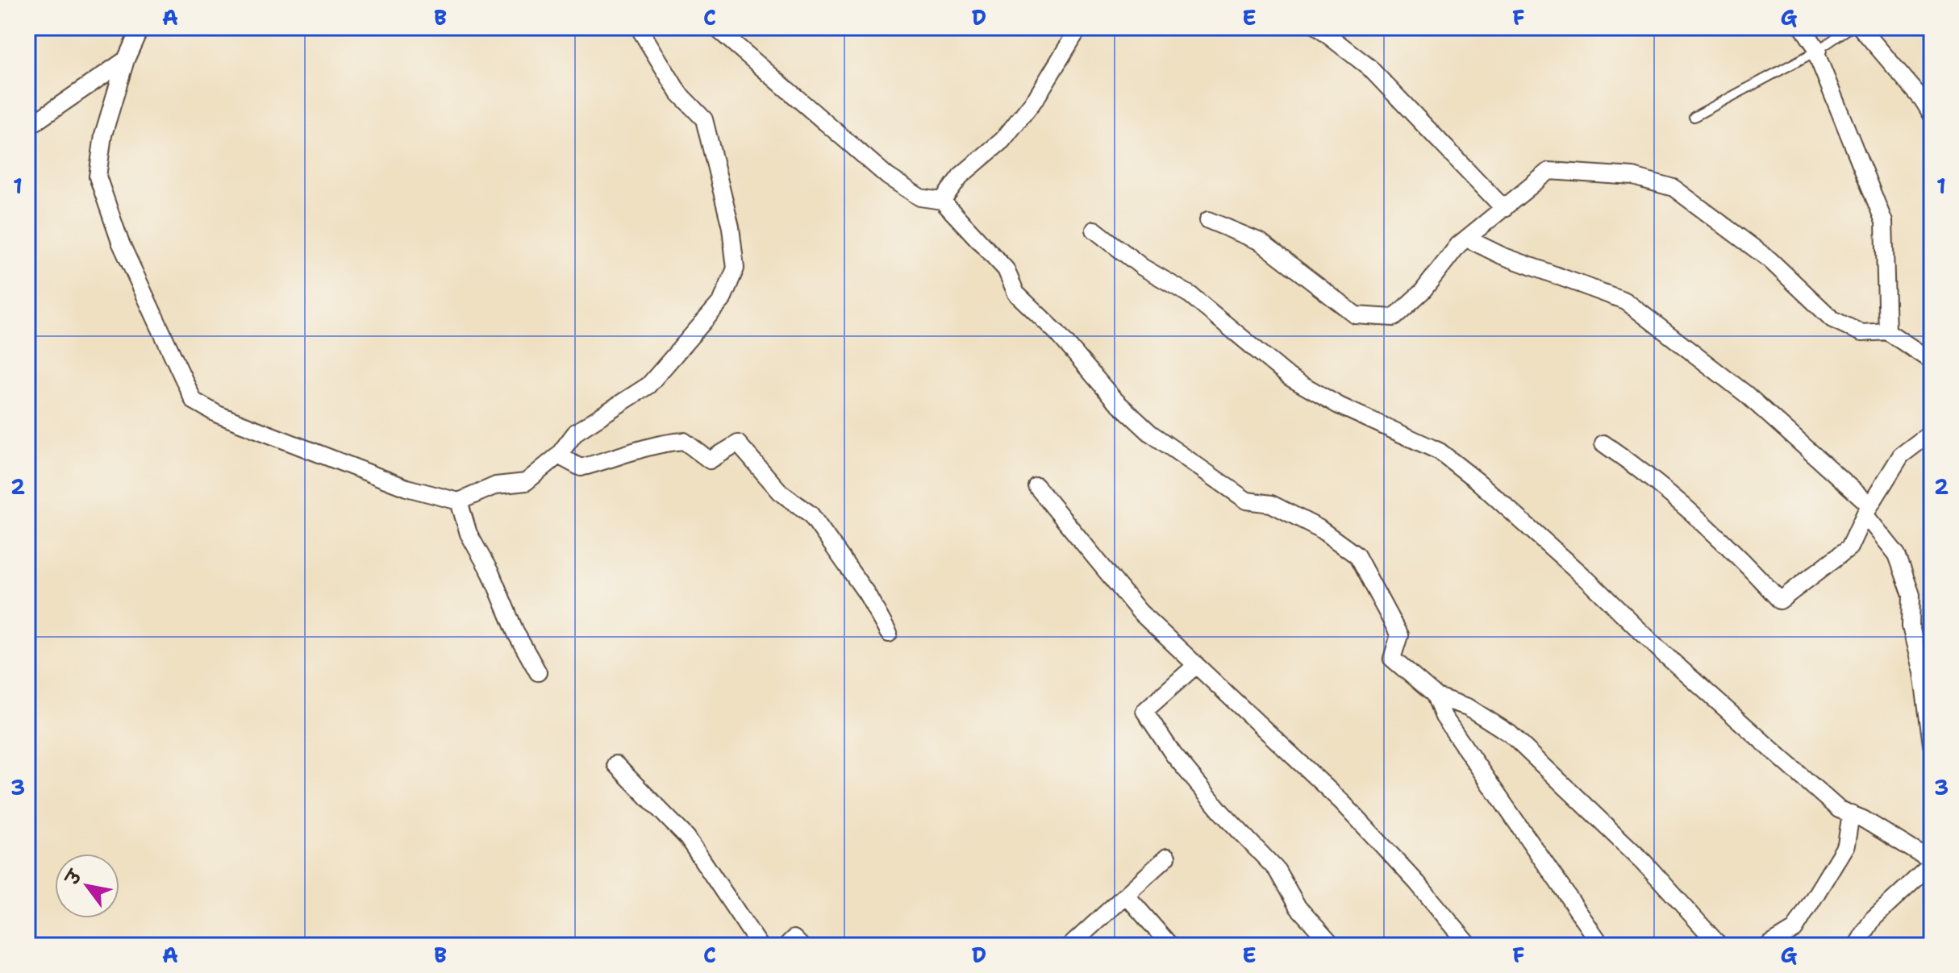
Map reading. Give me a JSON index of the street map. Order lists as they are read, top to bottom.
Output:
{
  "north": "top left",
  "grid": {
    "columns": [
      "A",
      "B",
      "C",
      "D",
      "E",
      "F",
      "G"
    ],
    "rows": ["1", "2", "3"]
  }
}
